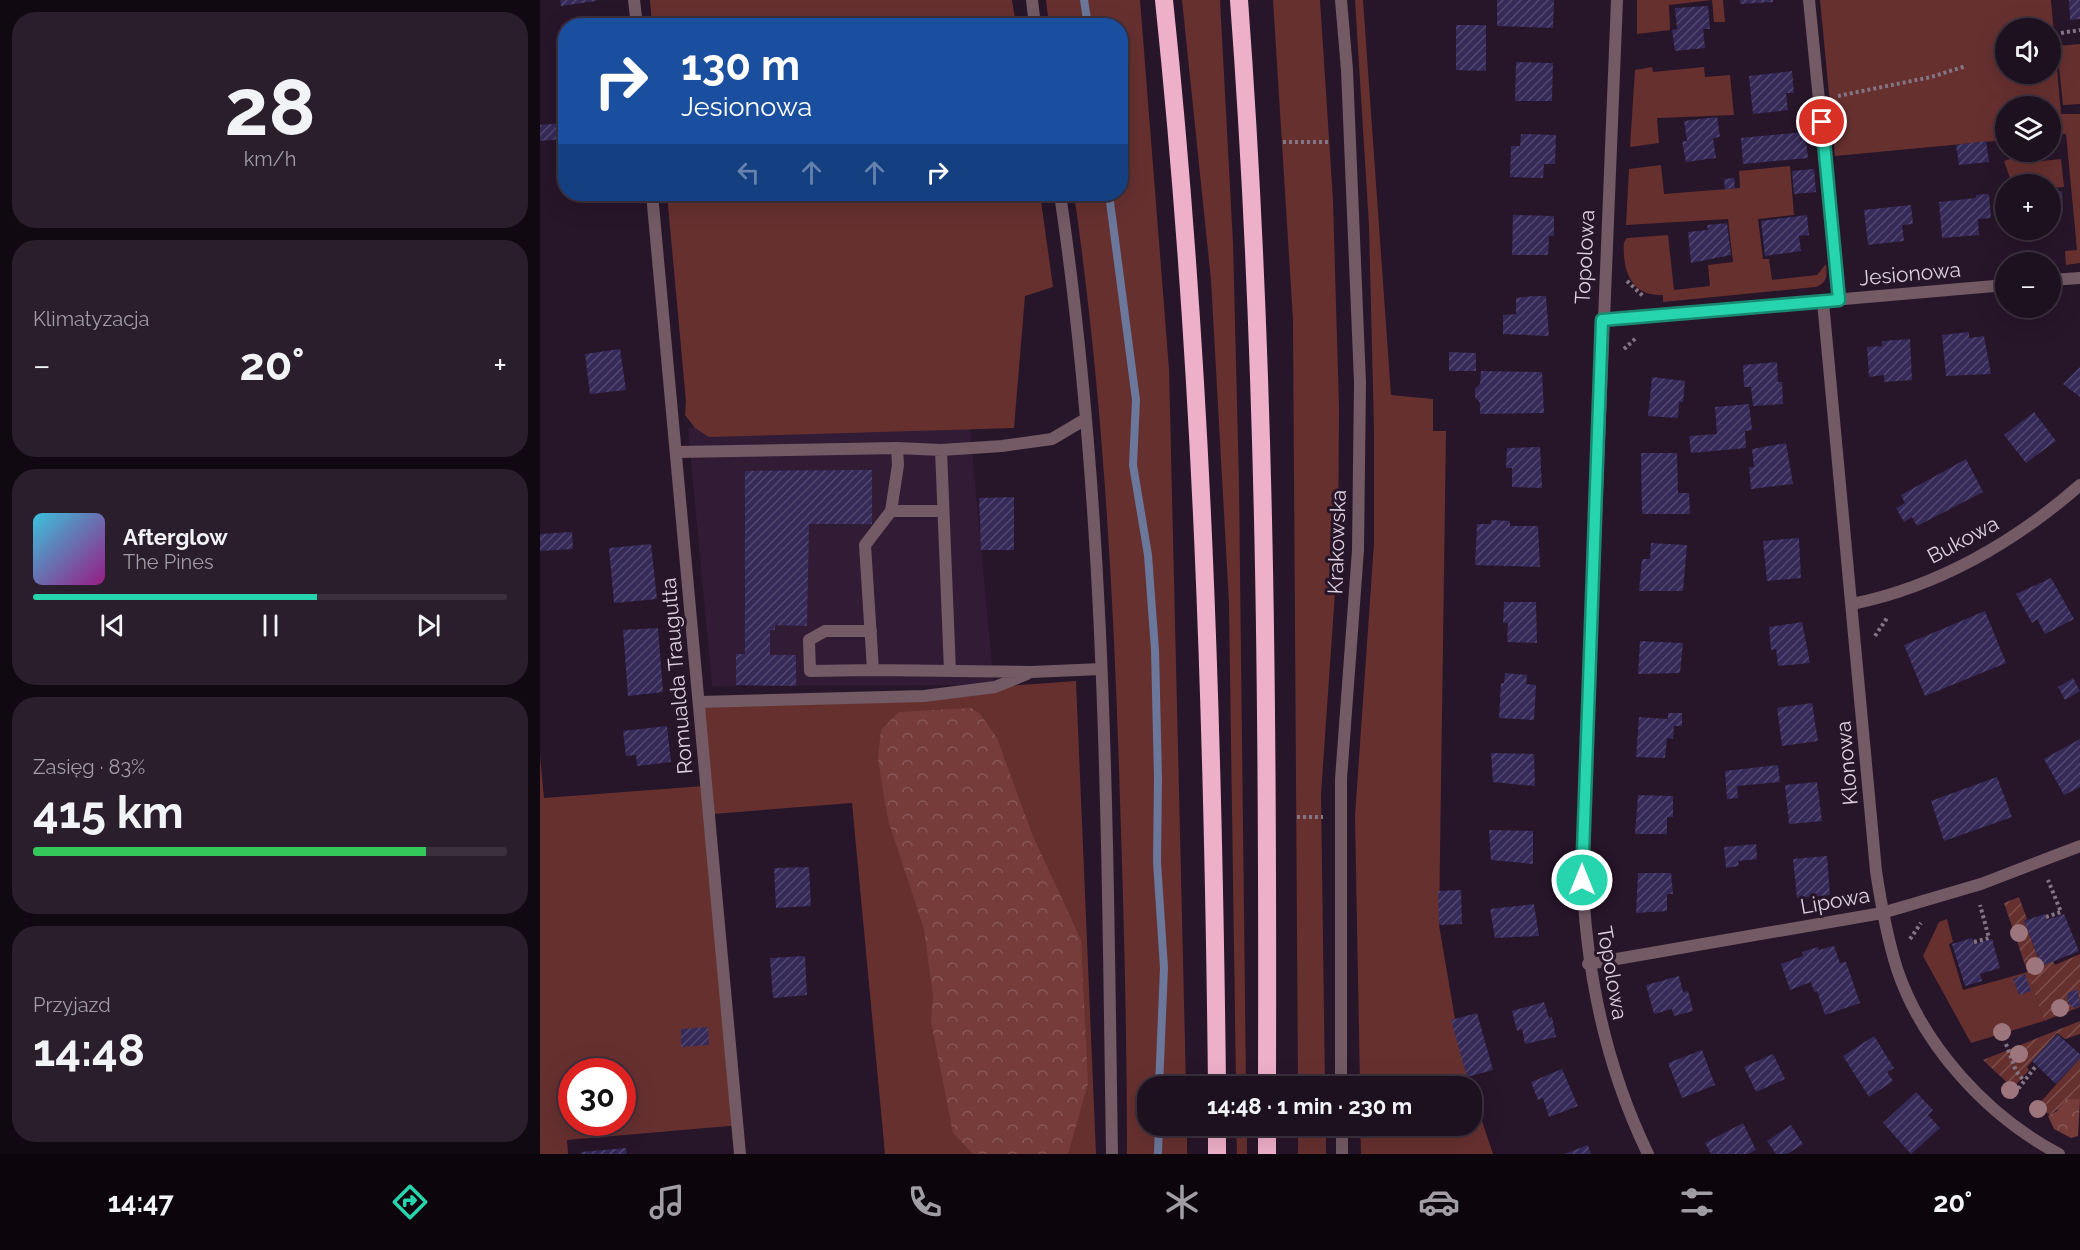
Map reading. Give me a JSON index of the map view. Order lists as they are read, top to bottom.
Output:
{
  "streets": {
    "street": [
      "Topolowa",
      "Jesionowa",
      "Bukowa",
      "Krakowska",
      "Romualda Traugutta",
      "Klonowa",
      "Lipowa"
    ]
  },
  "crossings": [
    ["Topolowa", "Jesionowa"],
    ["Topolowa", "Lipowa"],
    ["Jesionowa", "Klonowa"],
    ["Bukowa", "Klonowa"],
    ["Klonowa", "Lipowa"]
  ],
  "page": {
    "tile": [
      ["28", "km/h"],
      "Klimatyzacja",
      ["Zasięg · 83%", "415 km"],
      ["Przyjazd", "14:48"]
    ],
    "map_buttons": ["+", "−"],
    "turn": ["130 m", "Jesionowa"],
    "heat": ["−", "20°", "+"],
    "song": ["Afterglow", "The Pines"],
    "limit": "30",
    "trip": "14:48 · 1 min · 230 m",
    "tabs": ["14:47", "20°"]
  }
}
